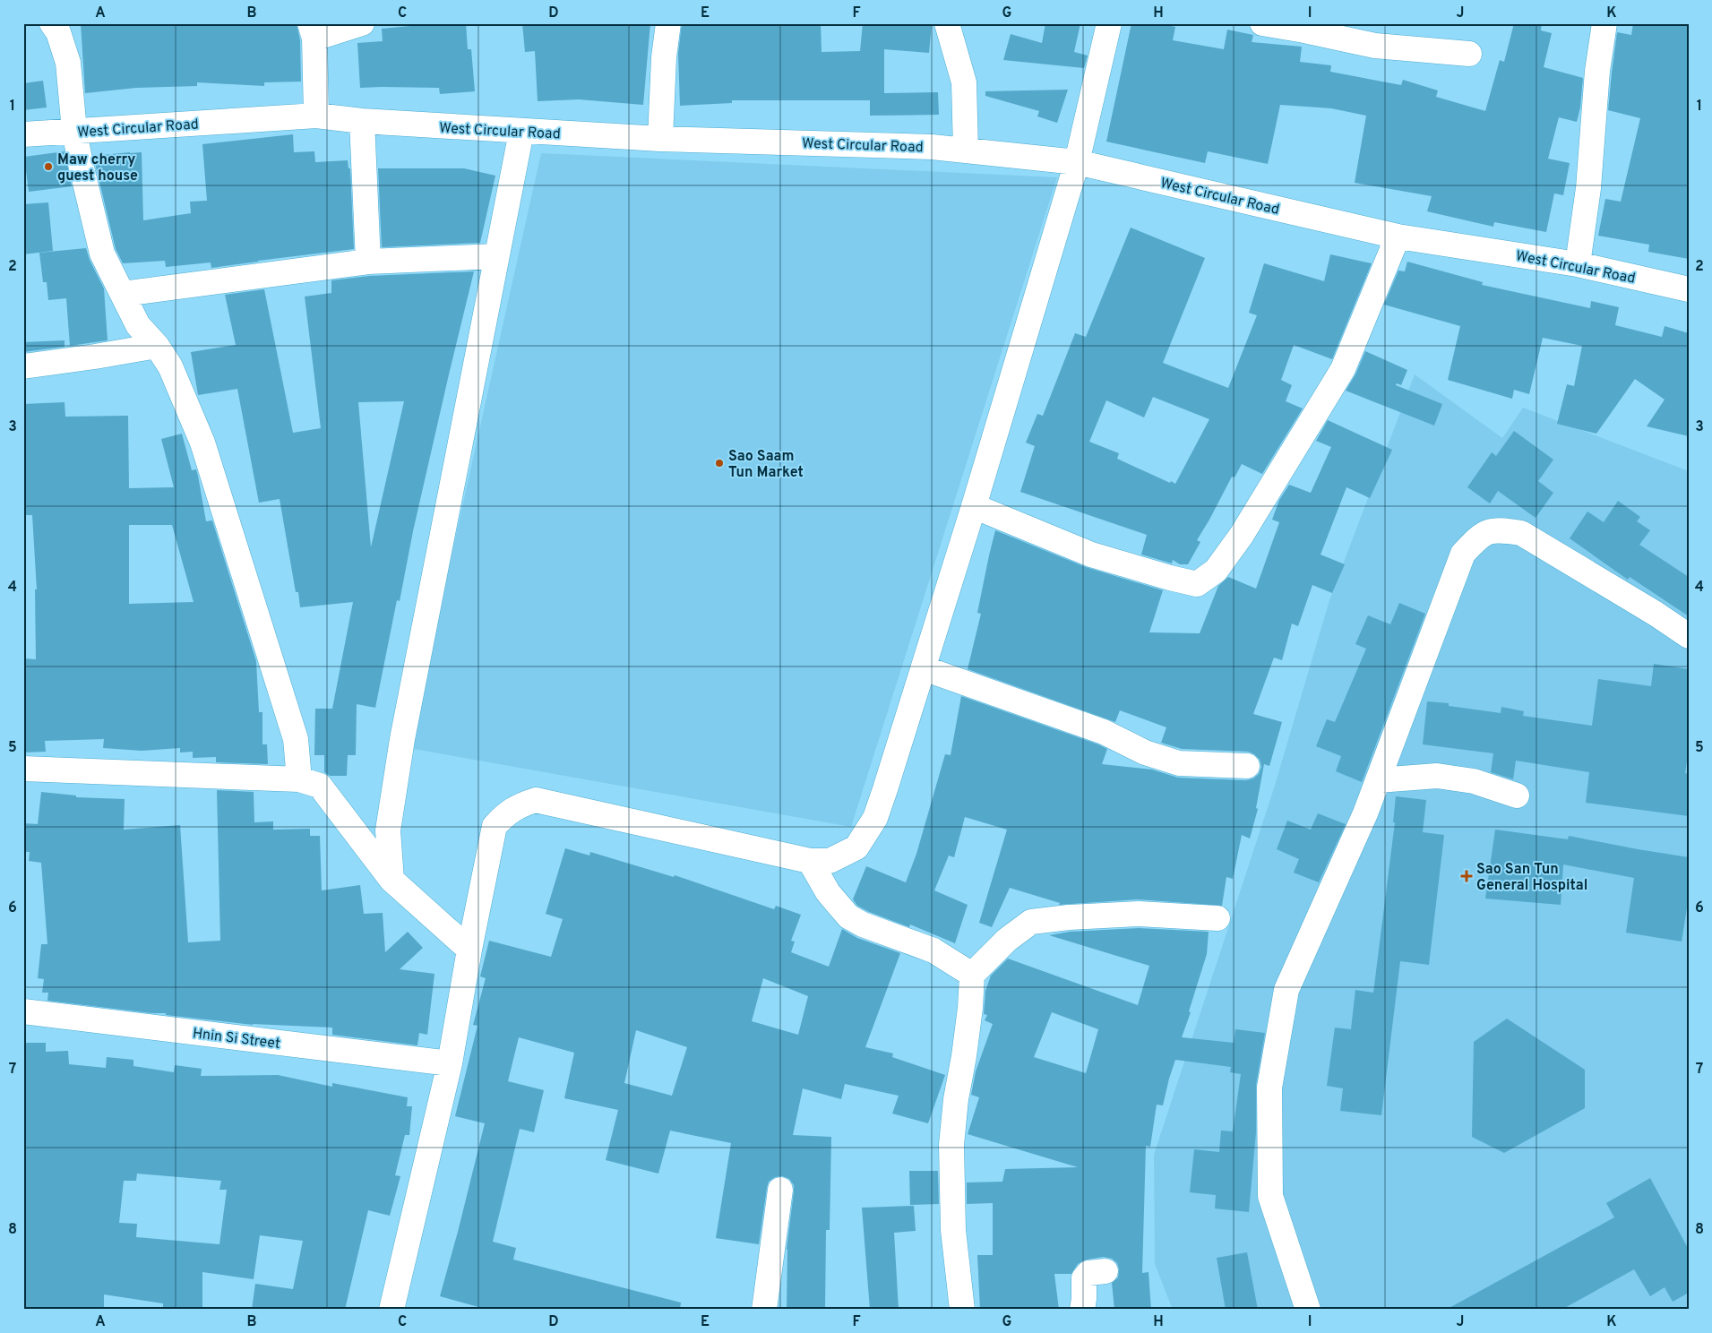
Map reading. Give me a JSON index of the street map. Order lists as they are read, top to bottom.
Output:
{
  "streets": {
    "street": ["West Circular Road", "Hnin Si Street"]
  },
  "places": {
    "other": ["Maw cherry guest house", "Sao Saam Tun Market"],
    "health": ["Sao San Tun General Hospital"]
  },
  "grid": {
    "columns": [
      "A",
      "B",
      "C",
      "D",
      "E",
      "F",
      "G",
      "H",
      "I",
      "J",
      "K"
    ],
    "rows": [
      "1",
      "2",
      "3",
      "4",
      "5",
      "6",
      "7",
      "8"
    ]
  }
}
